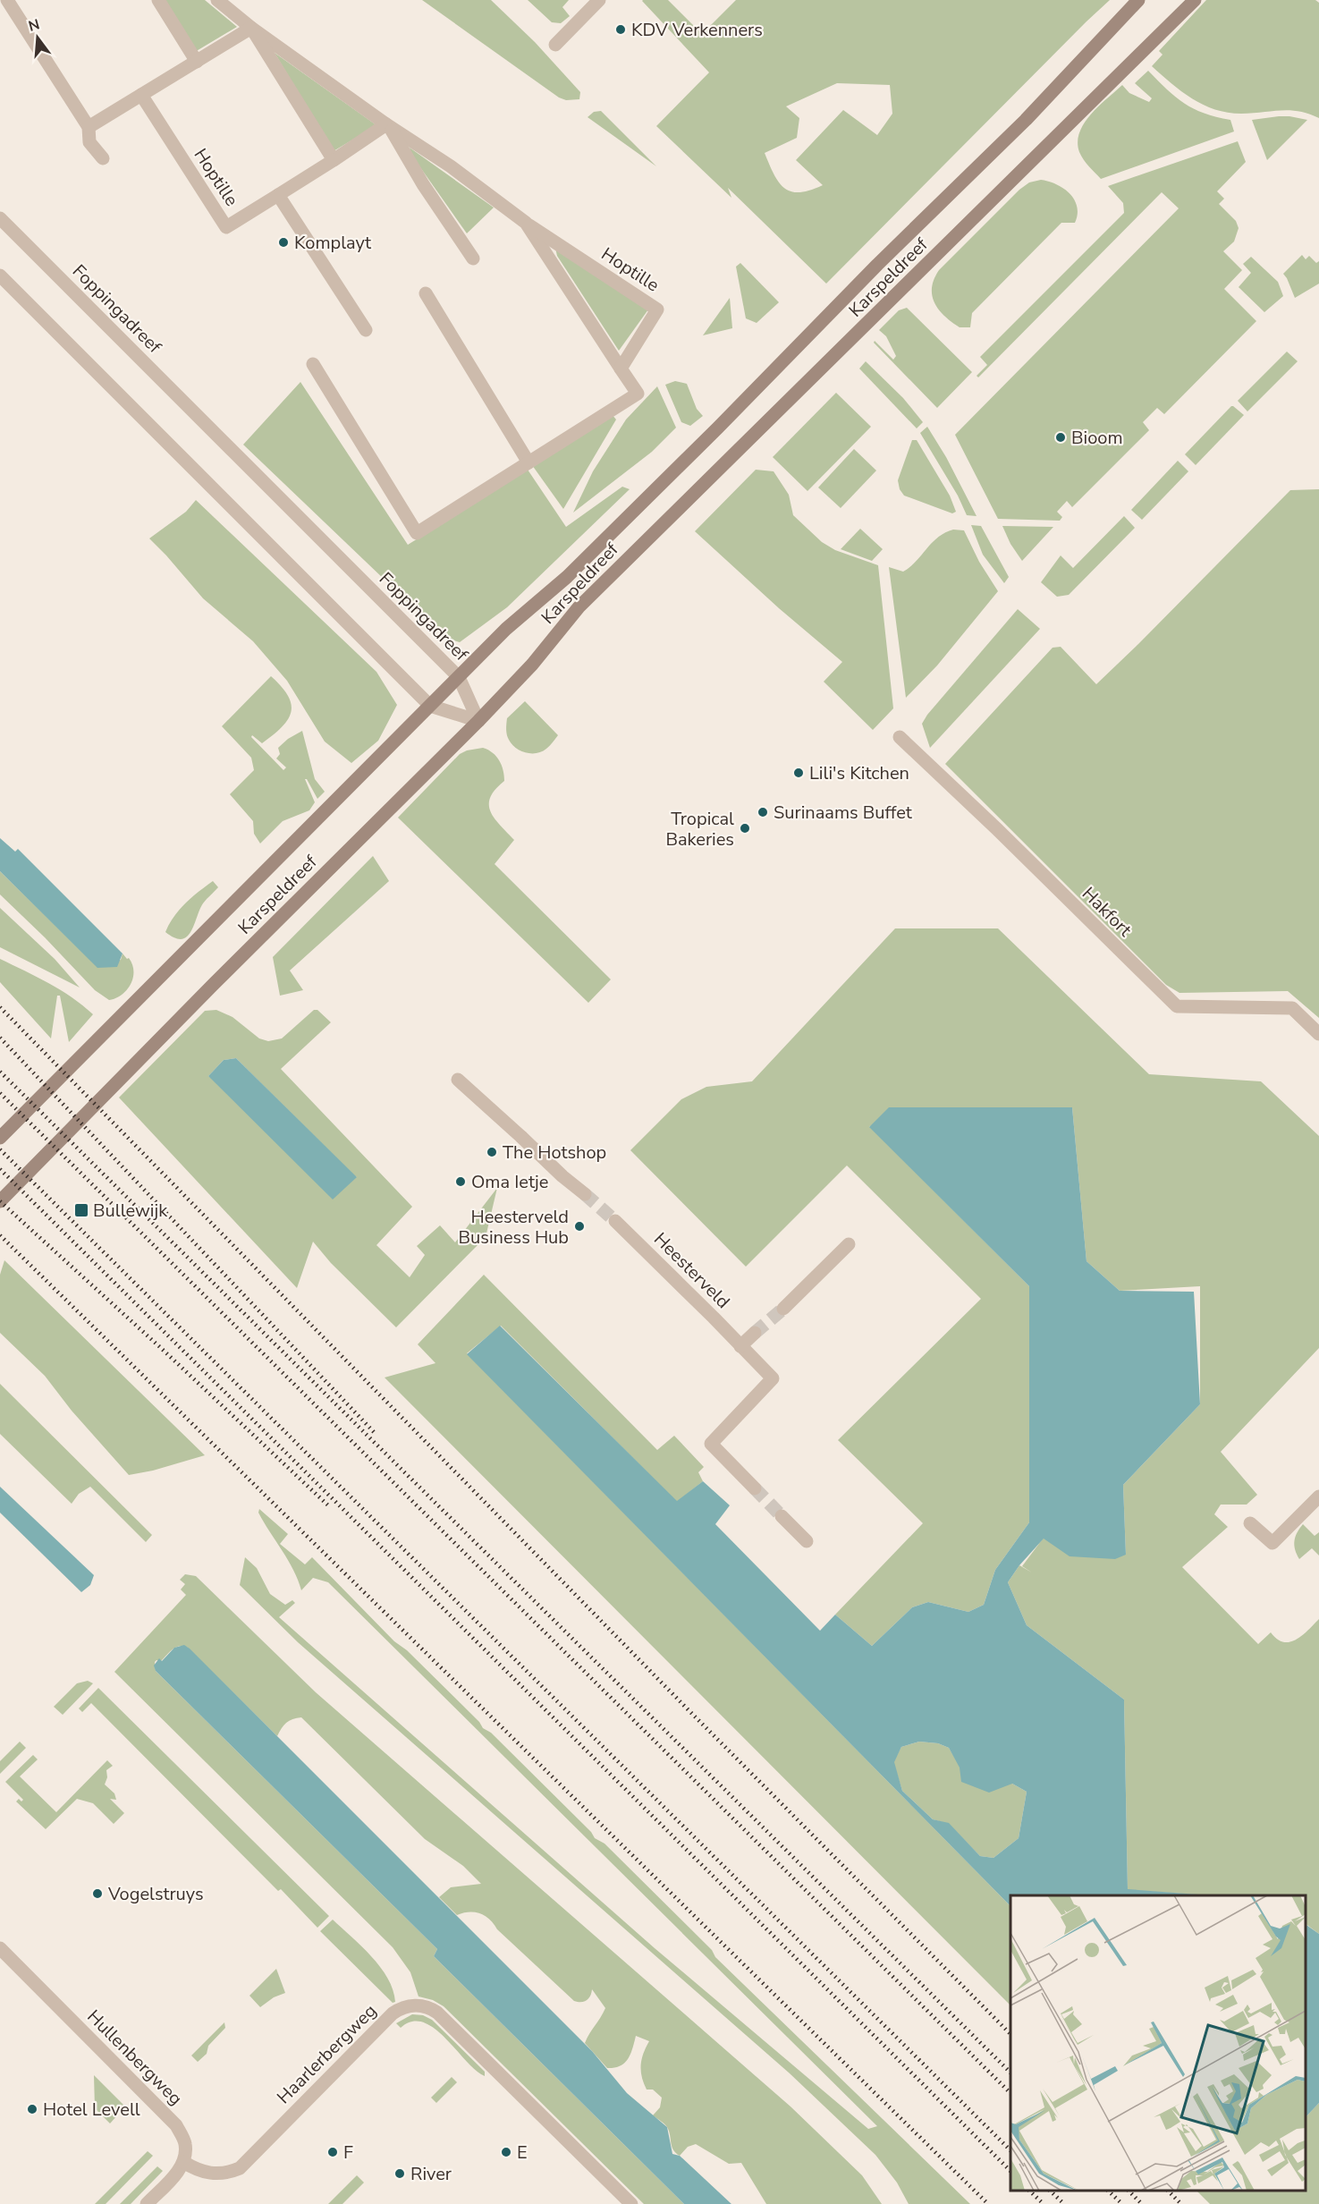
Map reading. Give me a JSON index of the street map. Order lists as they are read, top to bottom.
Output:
{
  "streets": {
    "main road": ["Karspeldreef"],
    "street": [
      "Hoptille",
      "Foppingadreef",
      "Hakfort",
      "Heesterveld",
      "Haarlerbergweg",
      "Hullenbergweg"
    ]
  },
  "crossings": [
    ["Karspeldreef", "Foppingadreef"],
    ["Haarlerbergweg", "Hullenbergweg"]
  ],
  "places": {
    "other": [
      "KDV Verkenners",
      "Komplayt",
      "Bioom",
      "Lili's Kitchen",
      "Surinaams Buffet",
      "Tropical Bakeries",
      "The Hotshop",
      "Oma Ietje",
      "Heesterveld Business Hub",
      "Vogelstruys",
      "Hotel Levell",
      "F",
      "E",
      "River"
    ],
    "transit": ["Bullewijk"]
  },
  "north": "top"
}
